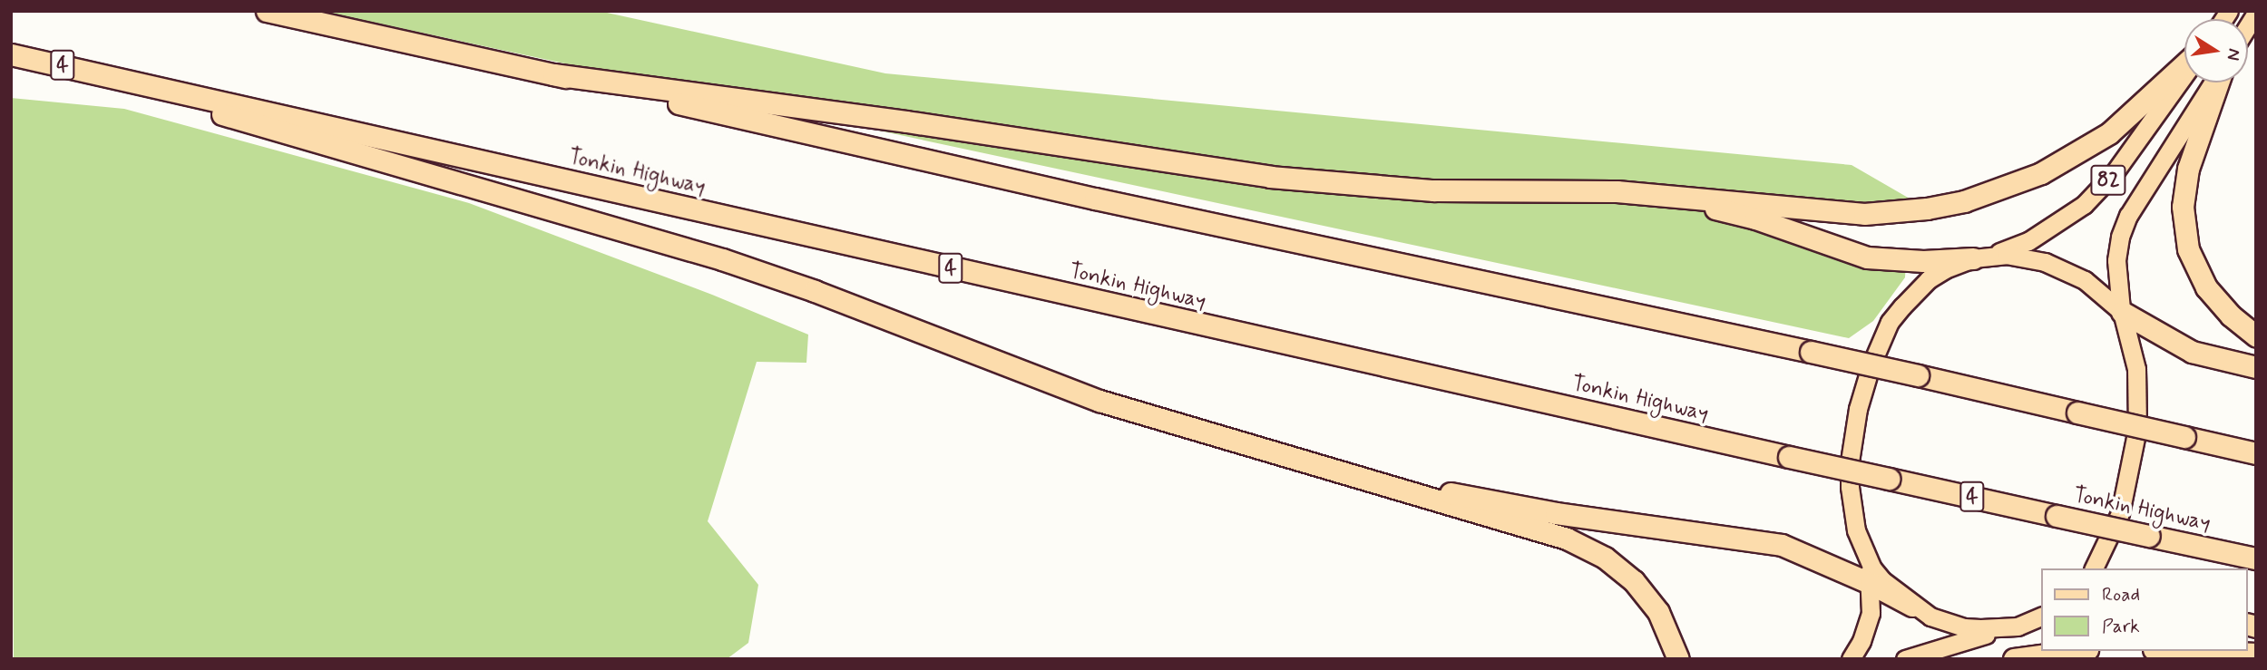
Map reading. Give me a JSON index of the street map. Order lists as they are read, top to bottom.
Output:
{
  "streets": {
    "highway": ["4", "Tonkin Highway"],
    "main road": ["82"]
  },
  "legend": ["Road", "Park"],
  "north": "right"
}
